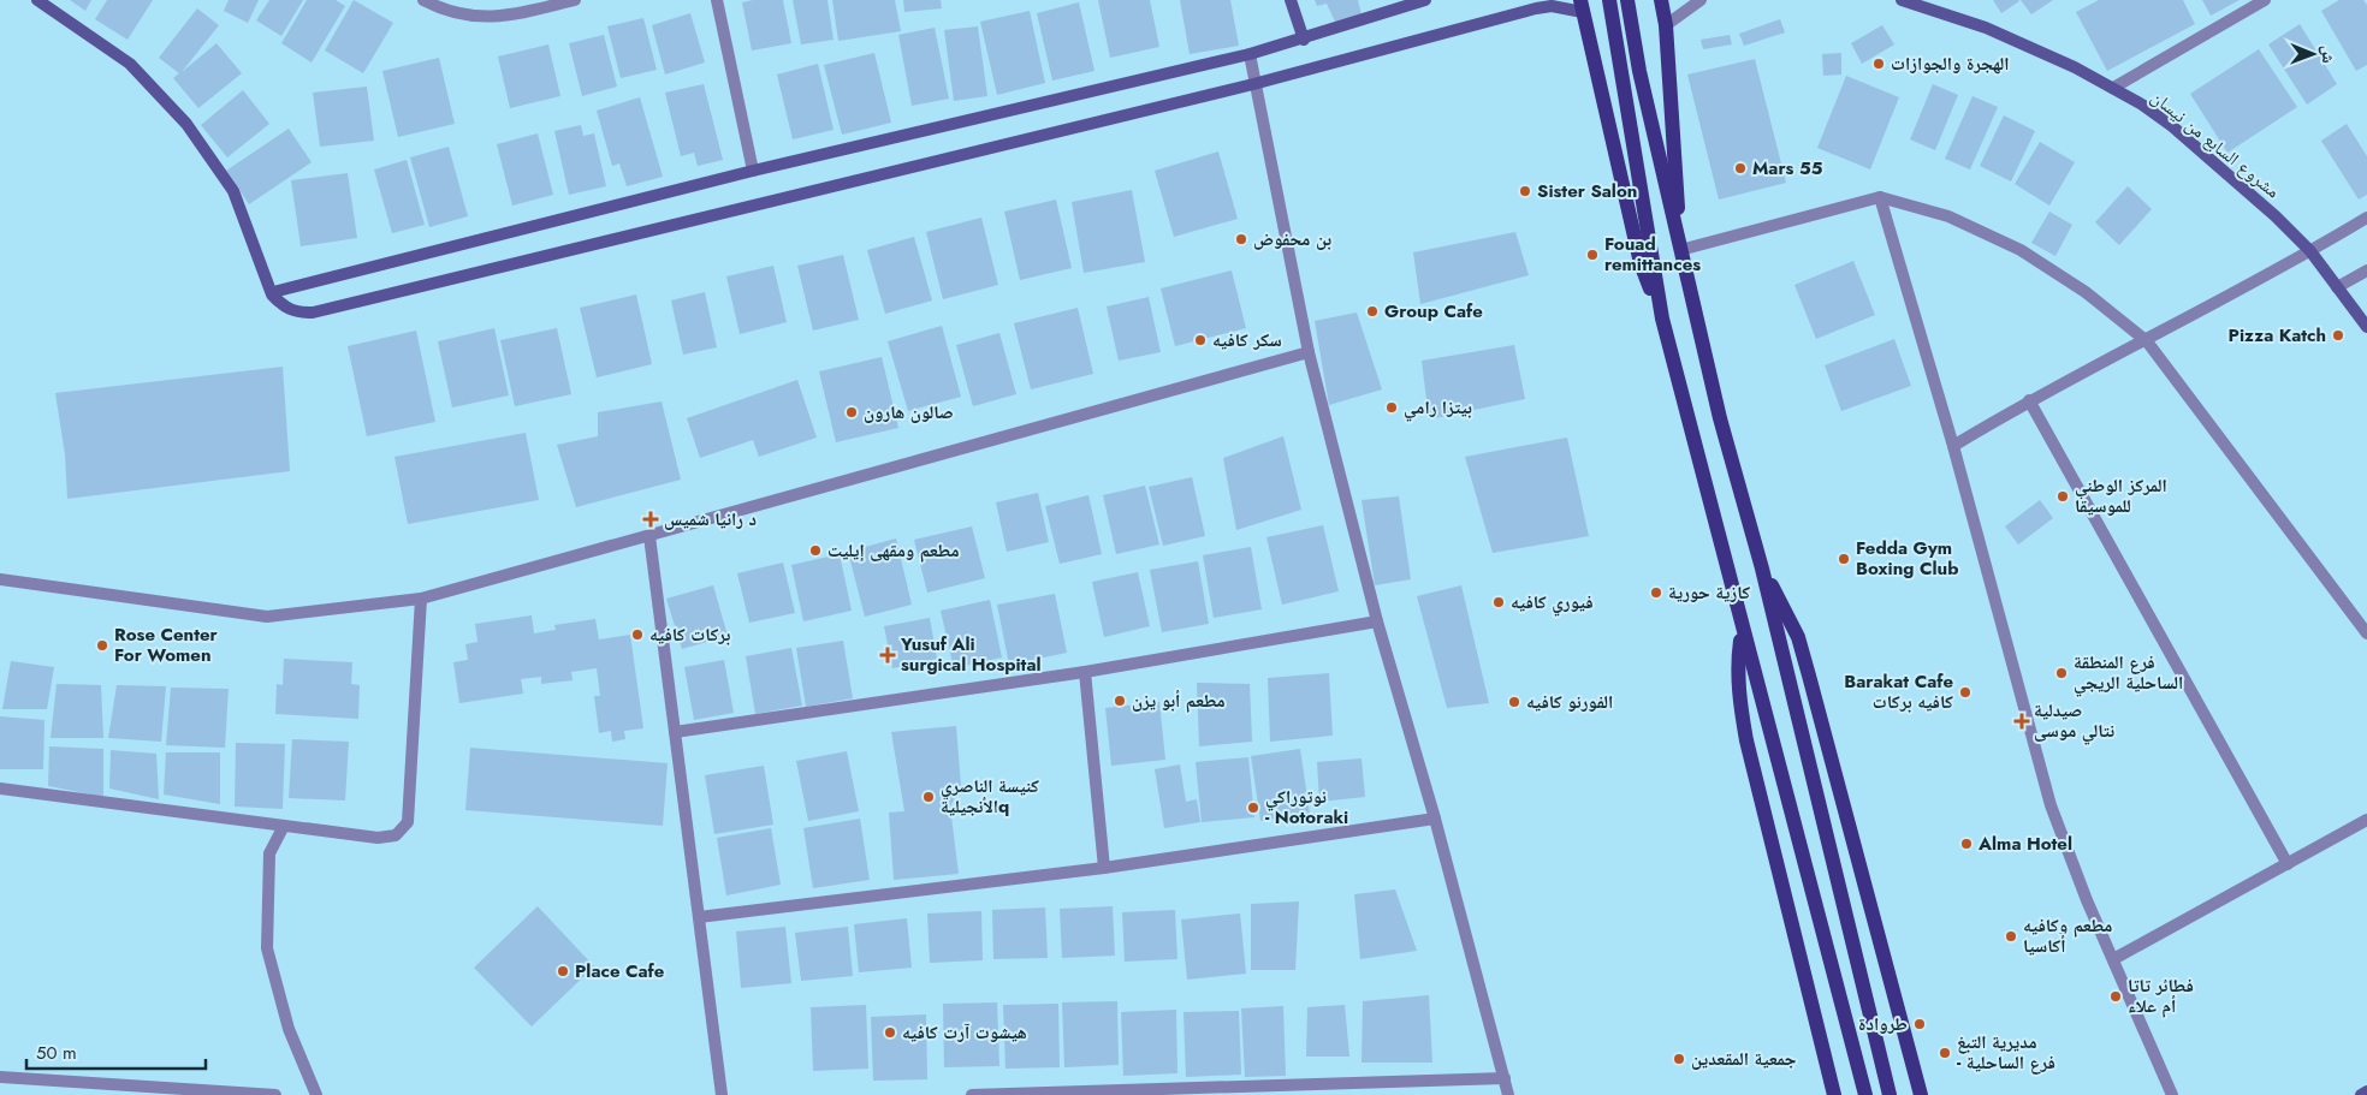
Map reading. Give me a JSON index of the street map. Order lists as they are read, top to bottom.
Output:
{
  "streets": {
    "street": ["مشروع السابع من نيسان"]
  },
  "places": {
    "other": [
      "الهجرة والجوازات",
      "Mars 55",
      "Sister Salon",
      "بن محفوض",
      "Fouad remittances",
      "Group Cafe",
      "Pizza Katch",
      "سكر كافيه",
      "بيتزا رامي",
      "صالون هارون",
      "المركز الوطني للموسيقا",
      "مطعم ومقهى إيليت",
      "Fedda Gym Boxing Club",
      "كازية حورية",
      "فيوري كافيه",
      "بركات كافيه",
      "Rose Center For Women",
      "فرع المنطقة الساحلية الريجي",
      "Barakat Cafe كافيه بركات",
      "مطعم أبو يزن",
      "الفورنو كافيه",
      "كنيسة الناصري الأنجيليةq",
      "نوتوراكي - Notoraki",
      "Alma Hotel",
      "مطعم وكافيه أكاسيا",
      "Place Cafe",
      "فطائر تاتا أم علاء",
      "طروادة",
      "هيشوت آرت كافيه",
      "مديرية التبغ - فرع الساحلية",
      "جمعية المقعدين"
    ],
    "health": ["د رانيا شميس", "Yusuf Ali surgical Hospital", "صيدلية نتالي موسى"]
  },
  "scale_bar": "50 m",
  "north": "right"
}
